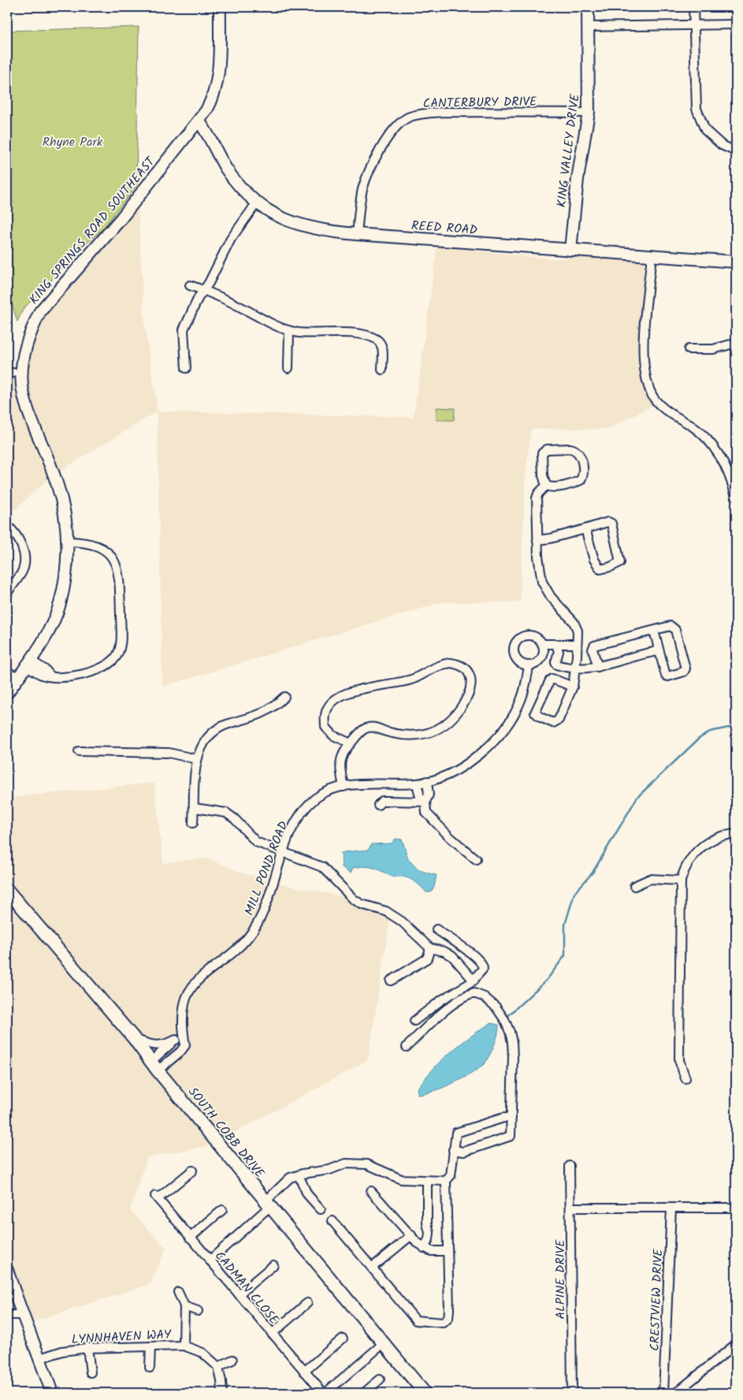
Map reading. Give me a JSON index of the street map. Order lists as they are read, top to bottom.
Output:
{
  "streets": {
    "main road": ["SOUTH COBB DRIVE"],
    "street": [
      "CANTERBURY DRIVE",
      "KING VALLEY DRIVE",
      "REED ROAD",
      "KING SPRINGS ROAD SOUTHEAST",
      "MILL POND ROAD",
      "ALPINE DRIVE",
      "CADMAN CLOSE",
      "CRESTVIEW DRIVE",
      "LYNNHAVEN WAY"
    ]
  },
  "crossings": [
    ["CANTERBURY DRIVE", "KING VALLEY DRIVE"],
    ["CANTERBURY DRIVE", "REED ROAD"],
    ["KING VALLEY DRIVE", "REED ROAD"],
    ["REED ROAD", "KING SPRINGS ROAD SOUTHEAST"],
    ["MILL POND ROAD", "SOUTH COBB DRIVE"]
  ],
  "parks": ["Rhyne Park"]
}
